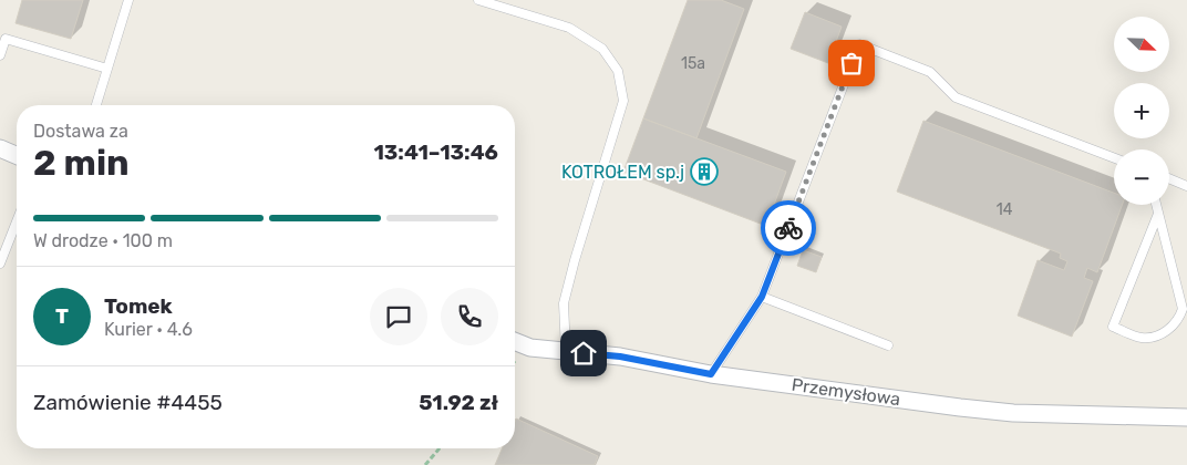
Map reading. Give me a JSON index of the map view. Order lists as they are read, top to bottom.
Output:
{
  "streets": {
    "street": ["Przemysłowa"]
  },
  "places": {
    "building": ["KOTROŁEM sp.j"]
  },
  "house_numbers": ["15a", "14"],
  "north": "bottom right",
  "page": {
    "map_buttons": ["+", "−"],
    "heading": ["2 min", "Dostawa za", "13:41–13:46"],
    "panel": [
      "Tomek",
      "Kurier · 4.6",
      "Zamówienie #4455",
      "51.92 zł"
    ],
    "bar": "W drodze · 100 m",
    "round": "T"
  }
}
